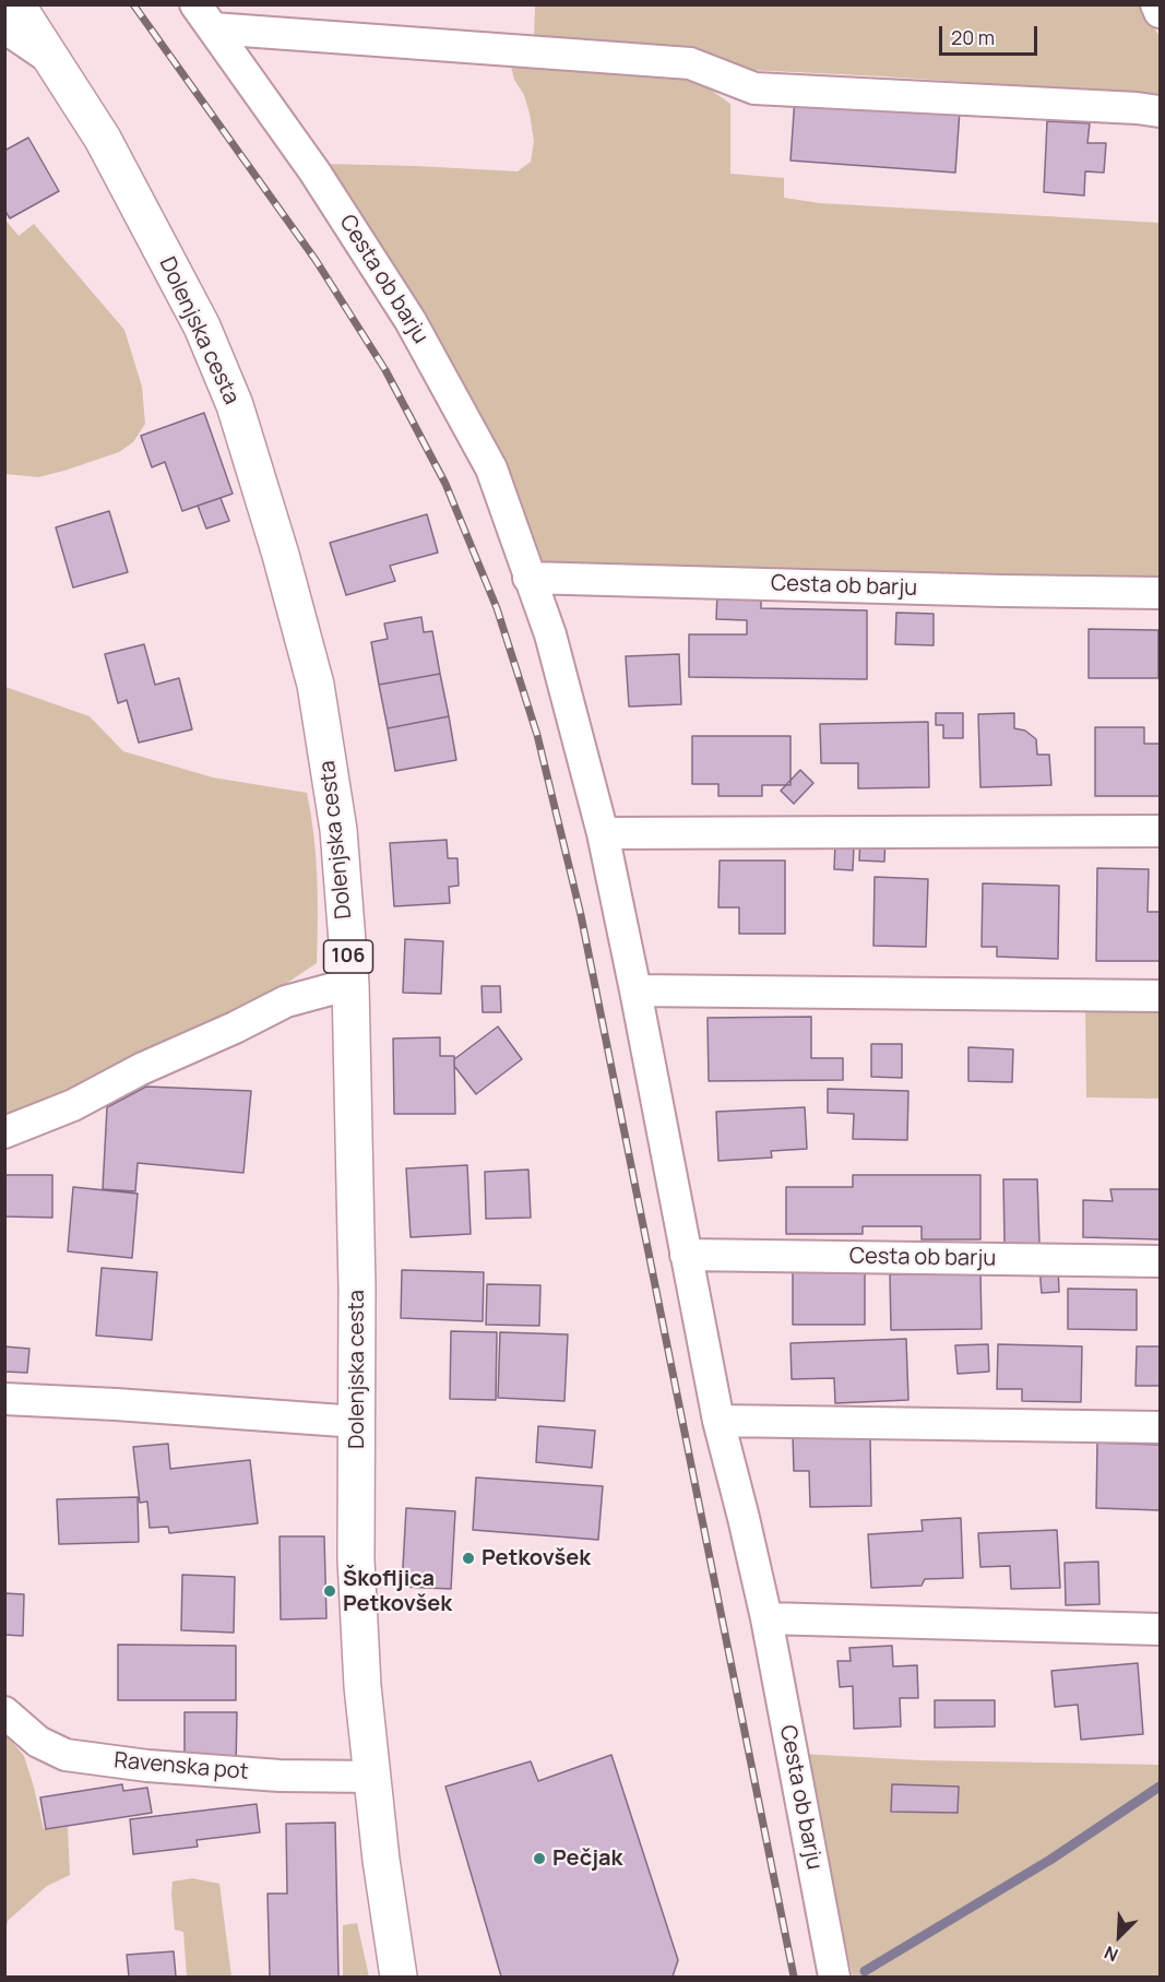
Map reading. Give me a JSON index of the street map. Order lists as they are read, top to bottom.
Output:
{
  "streets": {
    "main road": ["Dolenjska cesta", "106"],
    "street": ["Cesta ob barju", "Ravenska pot"]
  },
  "crossings": [
    ["Dolenjska cesta", "Ravenska pot"]
  ],
  "places": ["Petkovšek", "Škofljica Petkovšek", "Pečjak"],
  "scale_bar": "20 m",
  "north": "bottom left"
}
